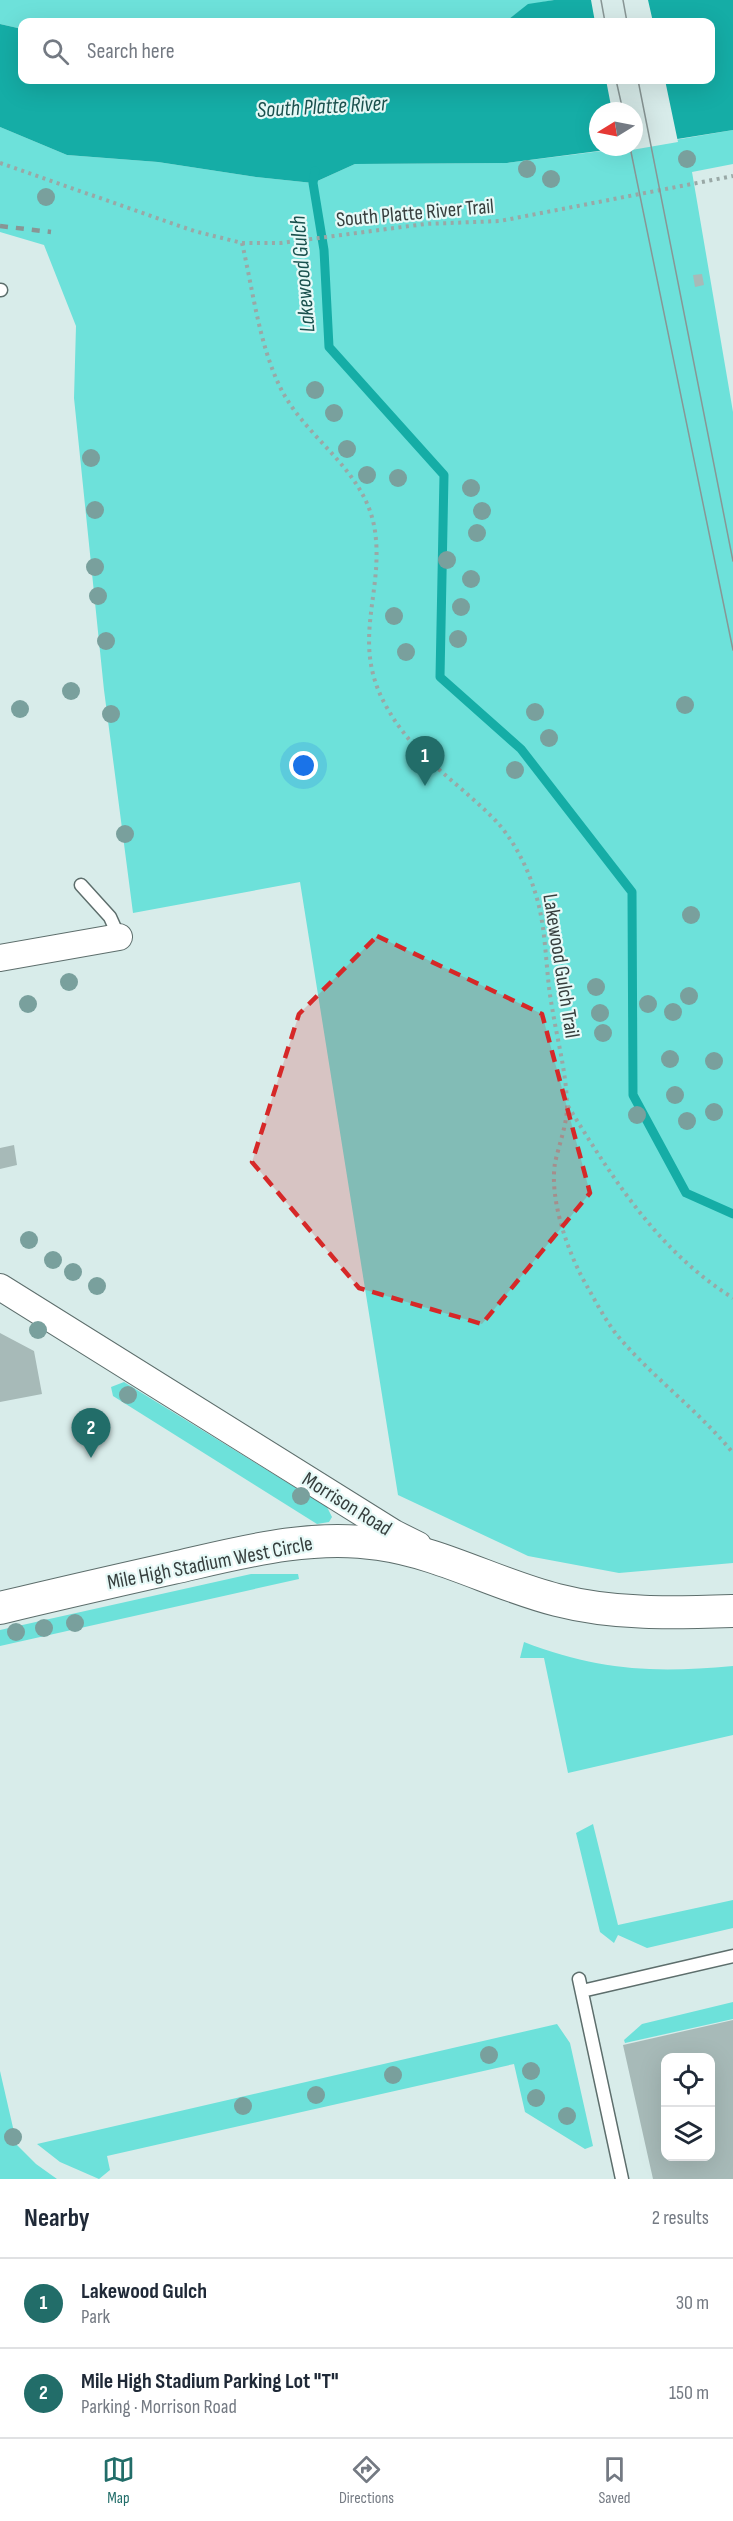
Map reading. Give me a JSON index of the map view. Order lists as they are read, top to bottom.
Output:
{
  "streets": {
    "street": ["Morrison Road", "Mile High Stadium West Circle"],
    "path": ["South Platte River Trail", "Lakewood Gulch Trail"]
  },
  "crossings": [
    ["South Platte River Trail", "Lakewood Gulch Trail"],
    ["Morrison Road", "Mile High Stadium West Circle"]
  ],
  "water": ["South Platte River", "Lakewood Gulch"],
  "north": "left",
  "page": {
    "search": "Search here",
    "pins": ["1", "2"],
    "heading": ["Nearby", "2 results"],
    "list": [
      {
        "mark": "1",
        "name": "Lakewood Gulch",
        "note": "Park",
        "value": "30 m"
      },
      {
        "mark": "2",
        "name": "Mile High Stadium Parking Lot \"T\"",
        "note": "Parking · Morrison Road",
        "value": "150 m"
      }
    ],
    "nav": ["Map", "Directions", "Saved"]
  }
}
